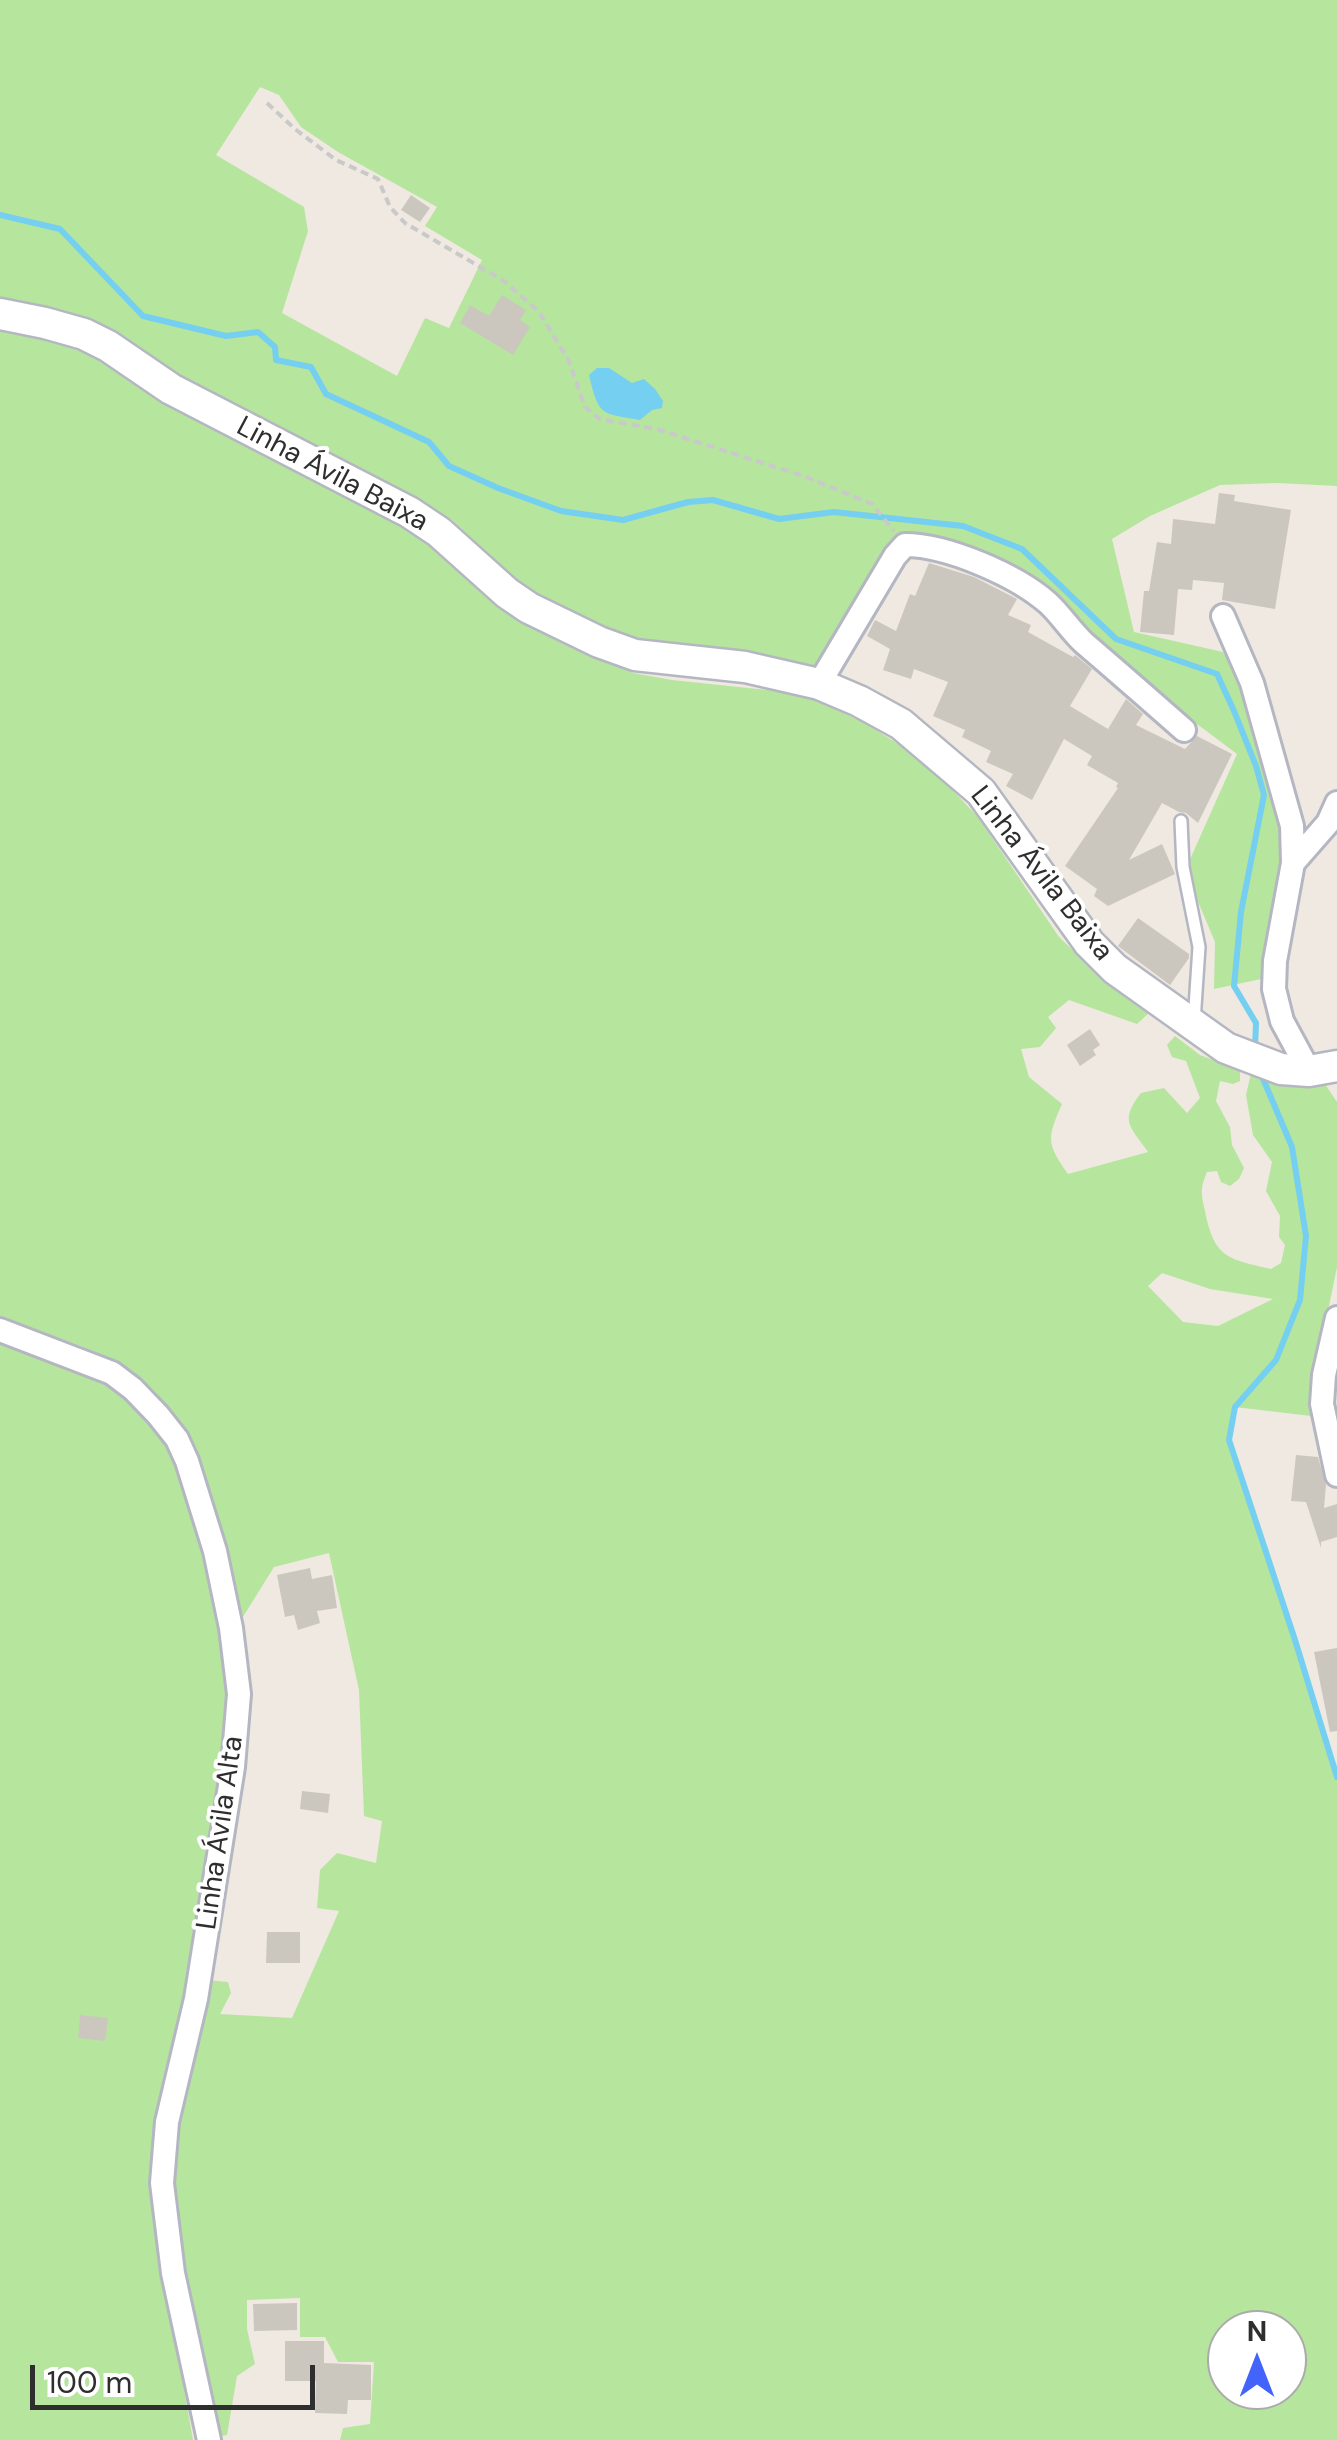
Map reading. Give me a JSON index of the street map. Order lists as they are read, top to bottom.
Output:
{
  "streets": {
    "street": ["Linha Ávila Baixa", "Linha Ávila Alta"]
  },
  "scale_bar": "100 m",
  "north": "top"
}
